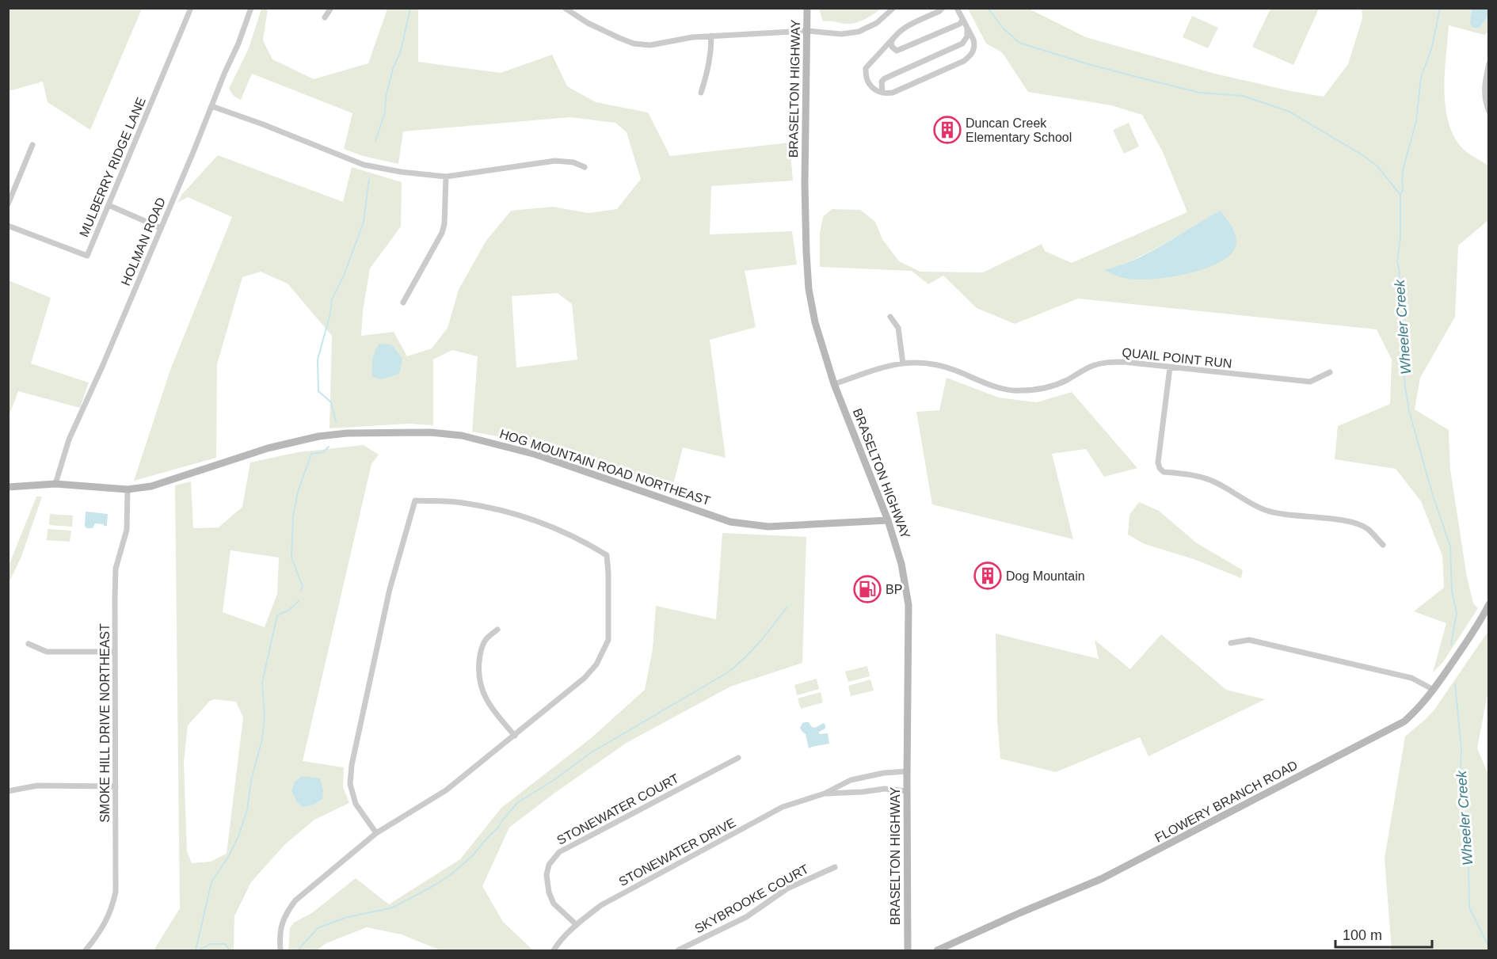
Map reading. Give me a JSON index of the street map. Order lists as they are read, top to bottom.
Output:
{
  "streets": {
    "street": [
      "BRASELTON HIGHWAY",
      "MULBERRY RIDGE LANE",
      "HOLMAN ROAD",
      "QUAIL POINT RUN",
      "HOG MOUNTAIN ROAD NORTHEAST",
      "SMOKE HILL DRIVE NORTHEAST",
      "FLOWERY BRANCH ROAD",
      "STONEWATER COURT",
      "STONEWATER DRIVE",
      "SKYBROOKE COURT"
    ]
  },
  "crossings": [
    ["BRASELTON HIGHWAY", "QUAIL POINT RUN"],
    ["BRASELTON HIGHWAY", "HOG MOUNTAIN ROAD NORTHEAST"],
    ["BRASELTON HIGHWAY", "STONEWATER DRIVE"],
    ["HOLMAN ROAD", "HOG MOUNTAIN ROAD NORTHEAST"],
    ["HOG MOUNTAIN ROAD NORTHEAST", "SMOKE HILL DRIVE NORTHEAST"],
    ["STONEWATER COURT", "STONEWATER DRIVE"]
  ],
  "water": ["Wheeler Creek"],
  "places": {
    "building": ["Duncan Creek Elementary School", "Dog Mountain"],
    "fuel station": ["BP"]
  },
  "scale_bar": "100 m"
}
